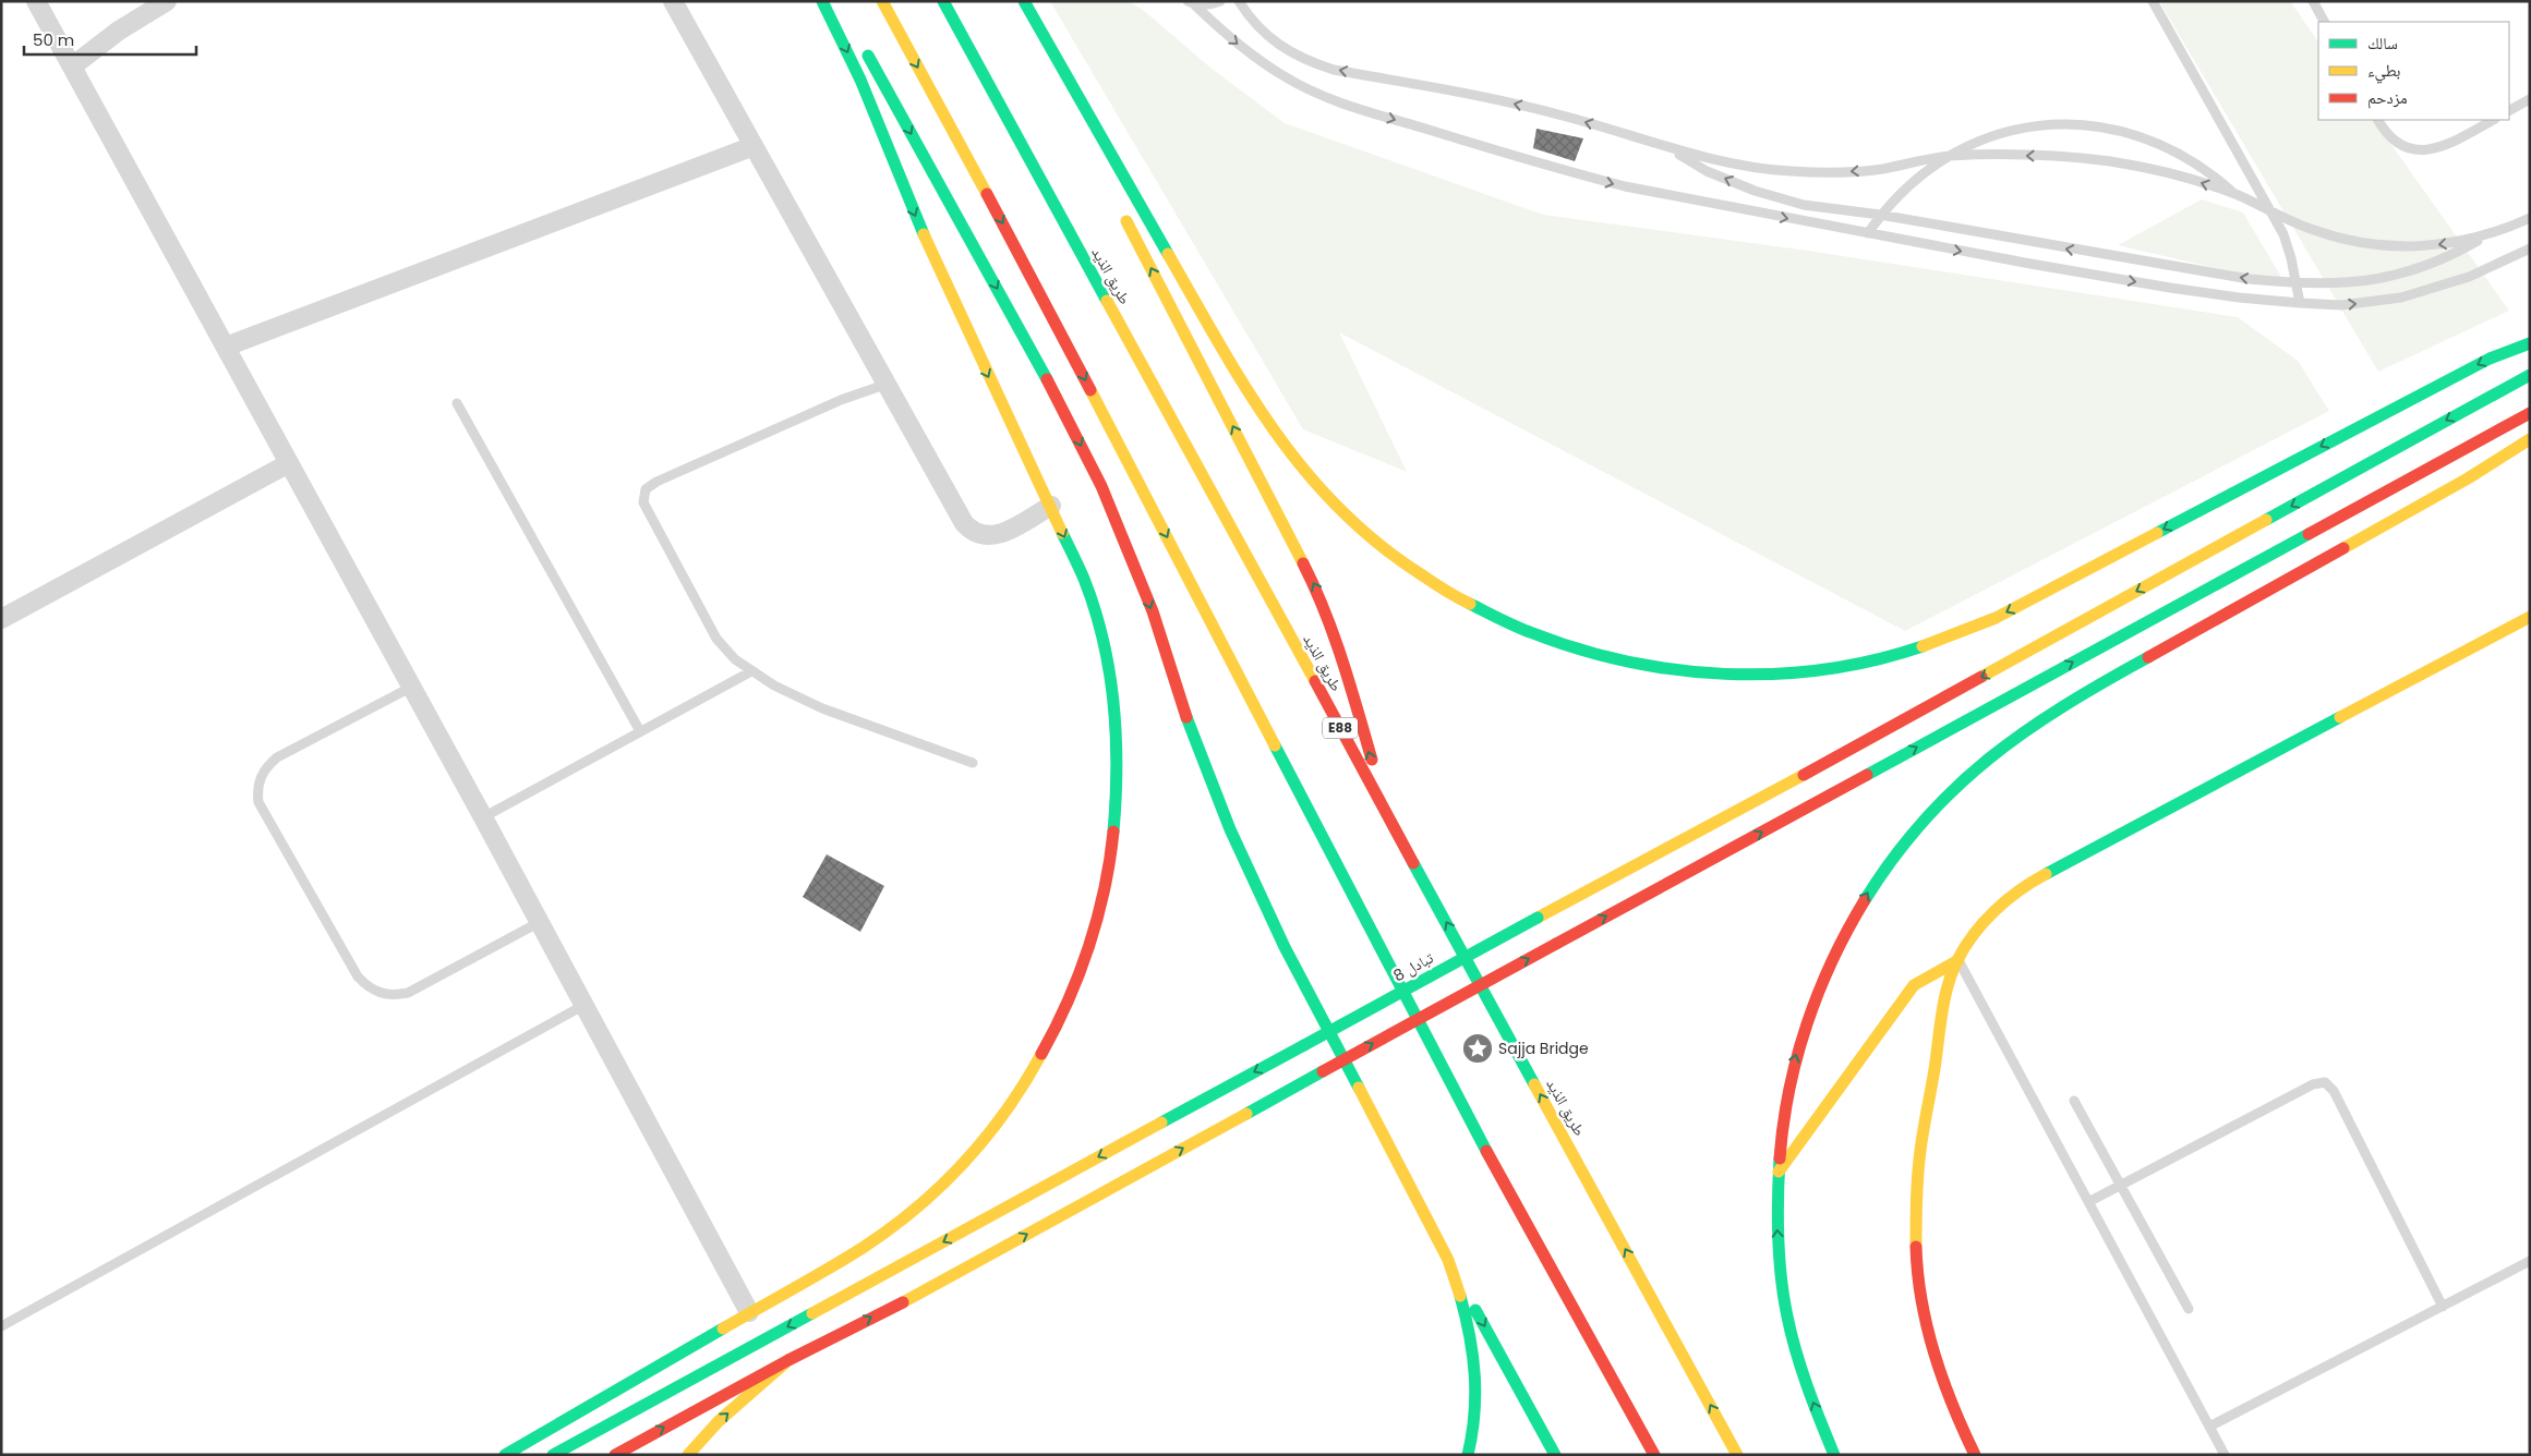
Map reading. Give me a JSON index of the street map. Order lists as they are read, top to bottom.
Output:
{
  "streets": {
    "main road": ["طريق الذيد", "E88", "تبادل 8"]
  },
  "places": {
    "place": ["Sajja Bridge"]
  },
  "legend": ["سالك", "بطيء", "مزدحم"],
  "scale_bar": "50 m"
}
